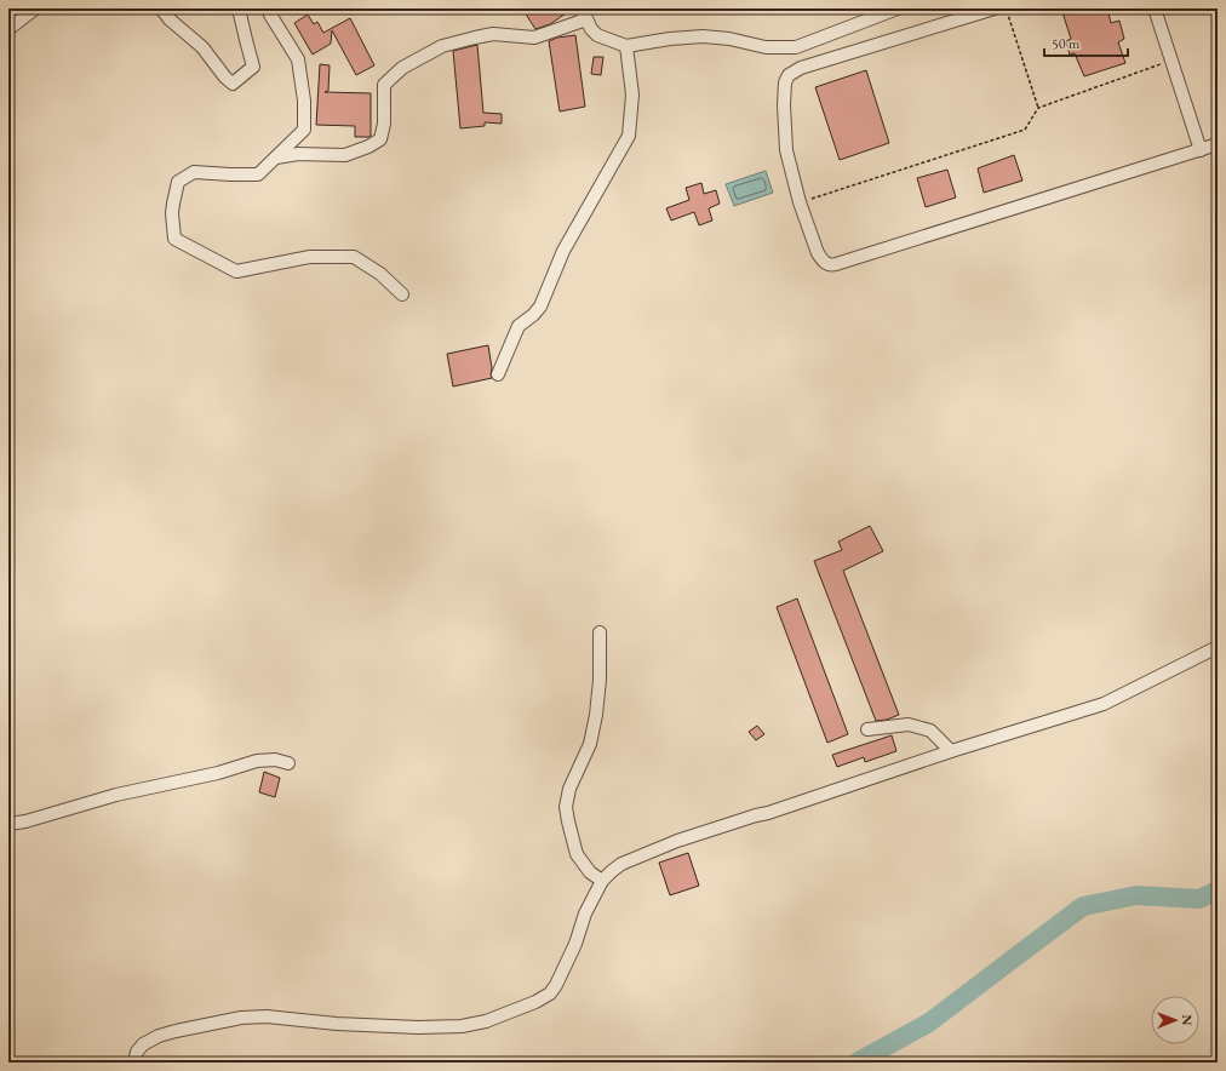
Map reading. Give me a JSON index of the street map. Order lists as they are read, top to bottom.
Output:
{
  "scale_bar": "50 m",
  "north": "right"
}
